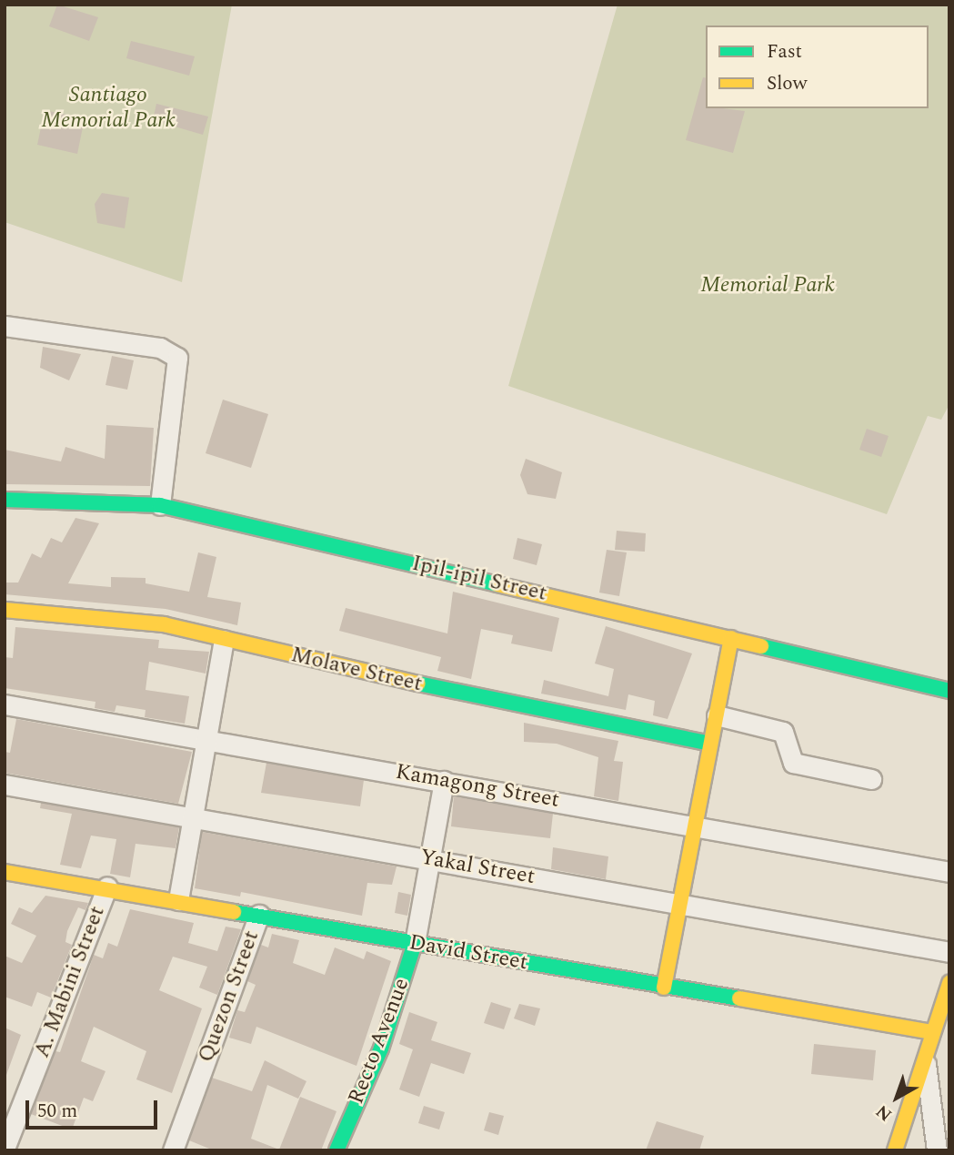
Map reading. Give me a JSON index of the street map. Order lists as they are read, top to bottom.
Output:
{
  "streets": {
    "street": [
      "Ipil-ipil Street",
      "Molave Street",
      "Kamagong Street",
      "Yakal Street",
      "David Street",
      "A. Mabini Street",
      "Quezon Street",
      "Recto Avenue"
    ]
  },
  "crossings": [
    ["Kamagong Street", "Recto Avenue"],
    ["Yakal Street", "Recto Avenue"],
    ["David Street", "A. Mabini Street"],
    ["David Street", "Quezon Street"],
    ["David Street", "Recto Avenue"]
  ],
  "parks": ["Santiago Memorial Park", "Memorial Park"],
  "legend": ["Fast", "Slow"],
  "scale_bar": "50 m",
  "north": "bottom left"
}
